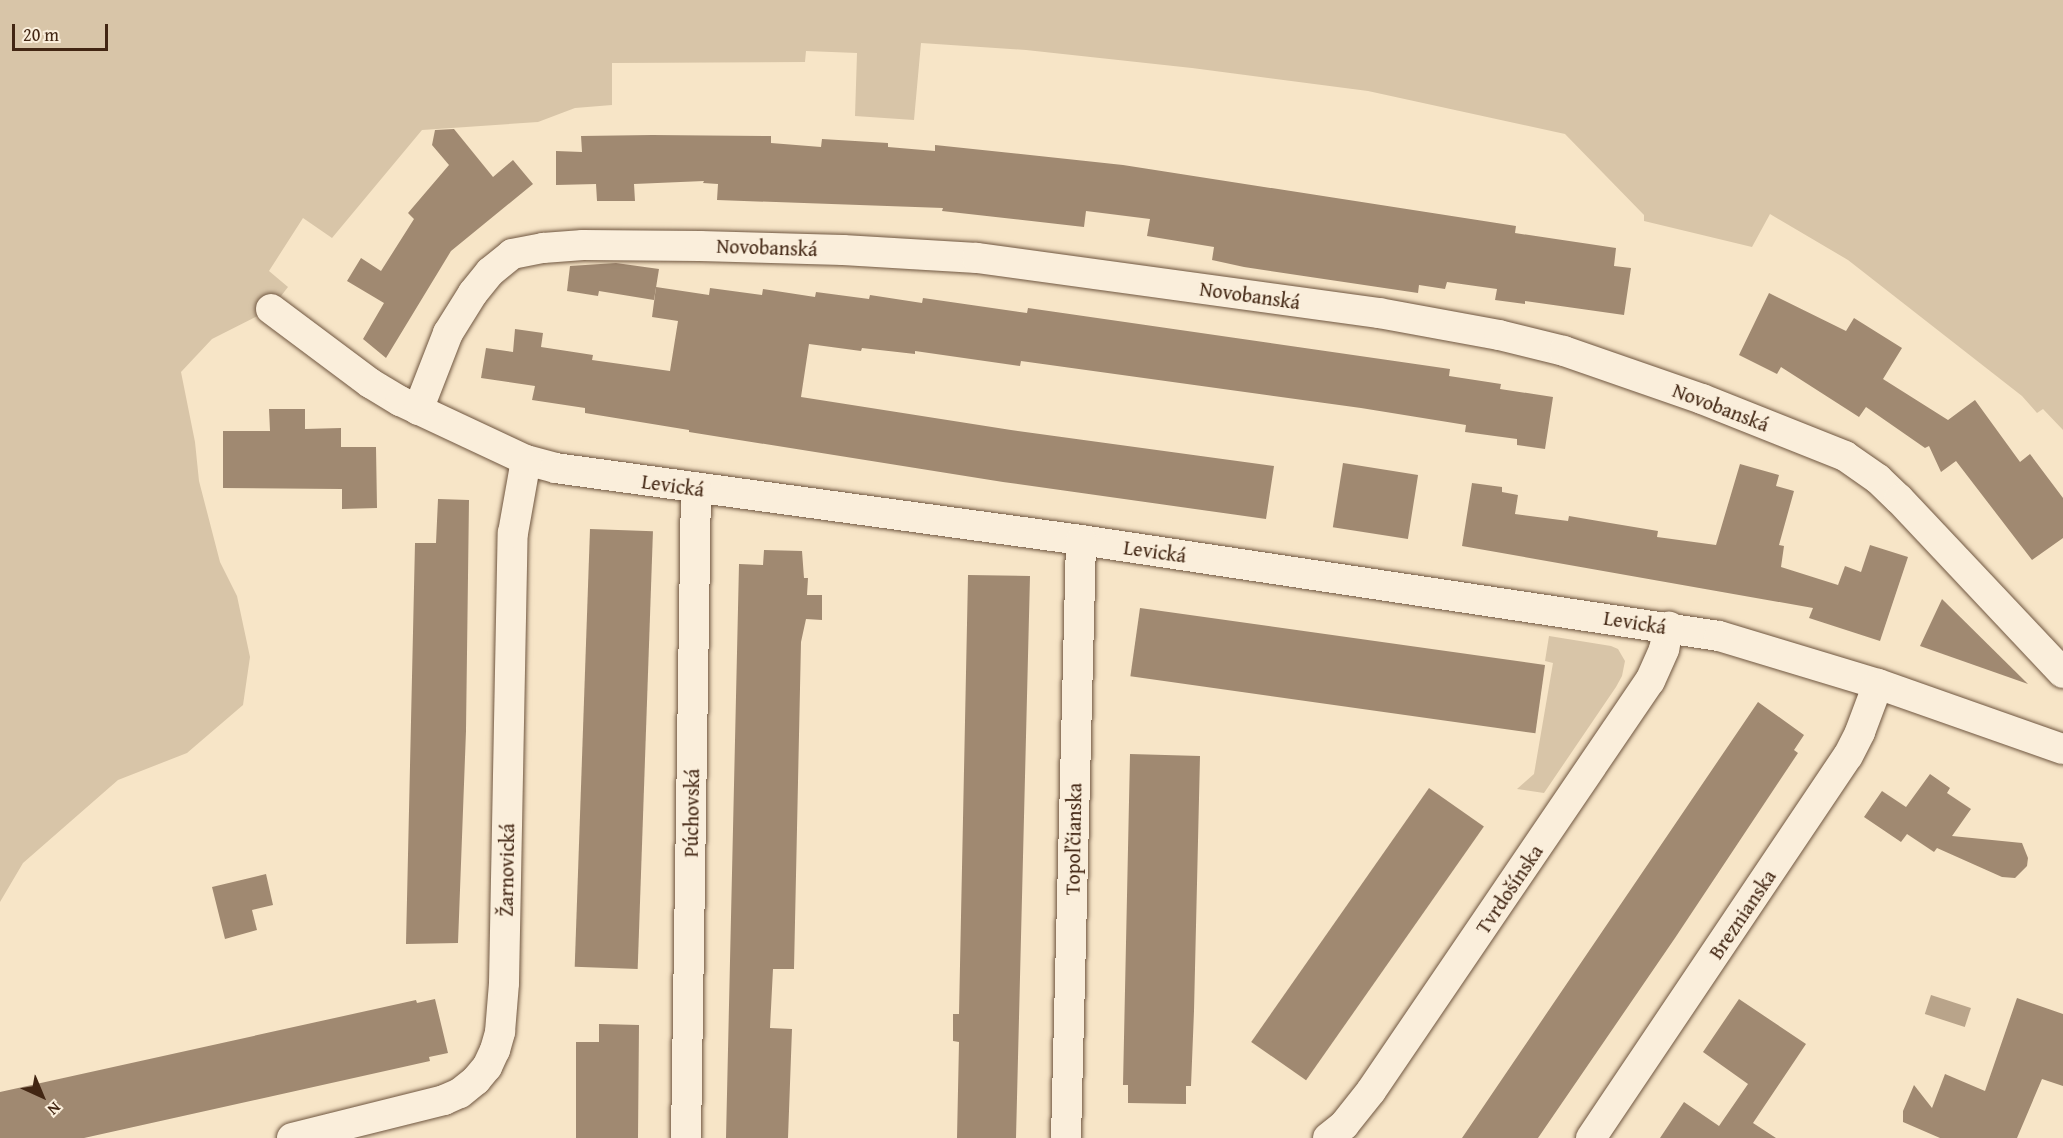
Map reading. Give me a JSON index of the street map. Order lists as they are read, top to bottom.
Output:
{
  "streets": {
    "street": [
      "Novobanská",
      "Levická",
      "Púchovská",
      "Topoľčianska",
      "Žarnovická",
      "Tvrdošínska",
      "Breznianska"
    ]
  },
  "crossings": [
    ["Novobanská", "Levická"],
    ["Levická", "Púchovská"],
    ["Levická", "Topoľčianska"],
    ["Levická", "Žarnovická"],
    ["Levická", "Tvrdošínska"],
    ["Levická", "Breznianska"]
  ],
  "scale_bar": "20 m",
  "north": "bottom right"
}
